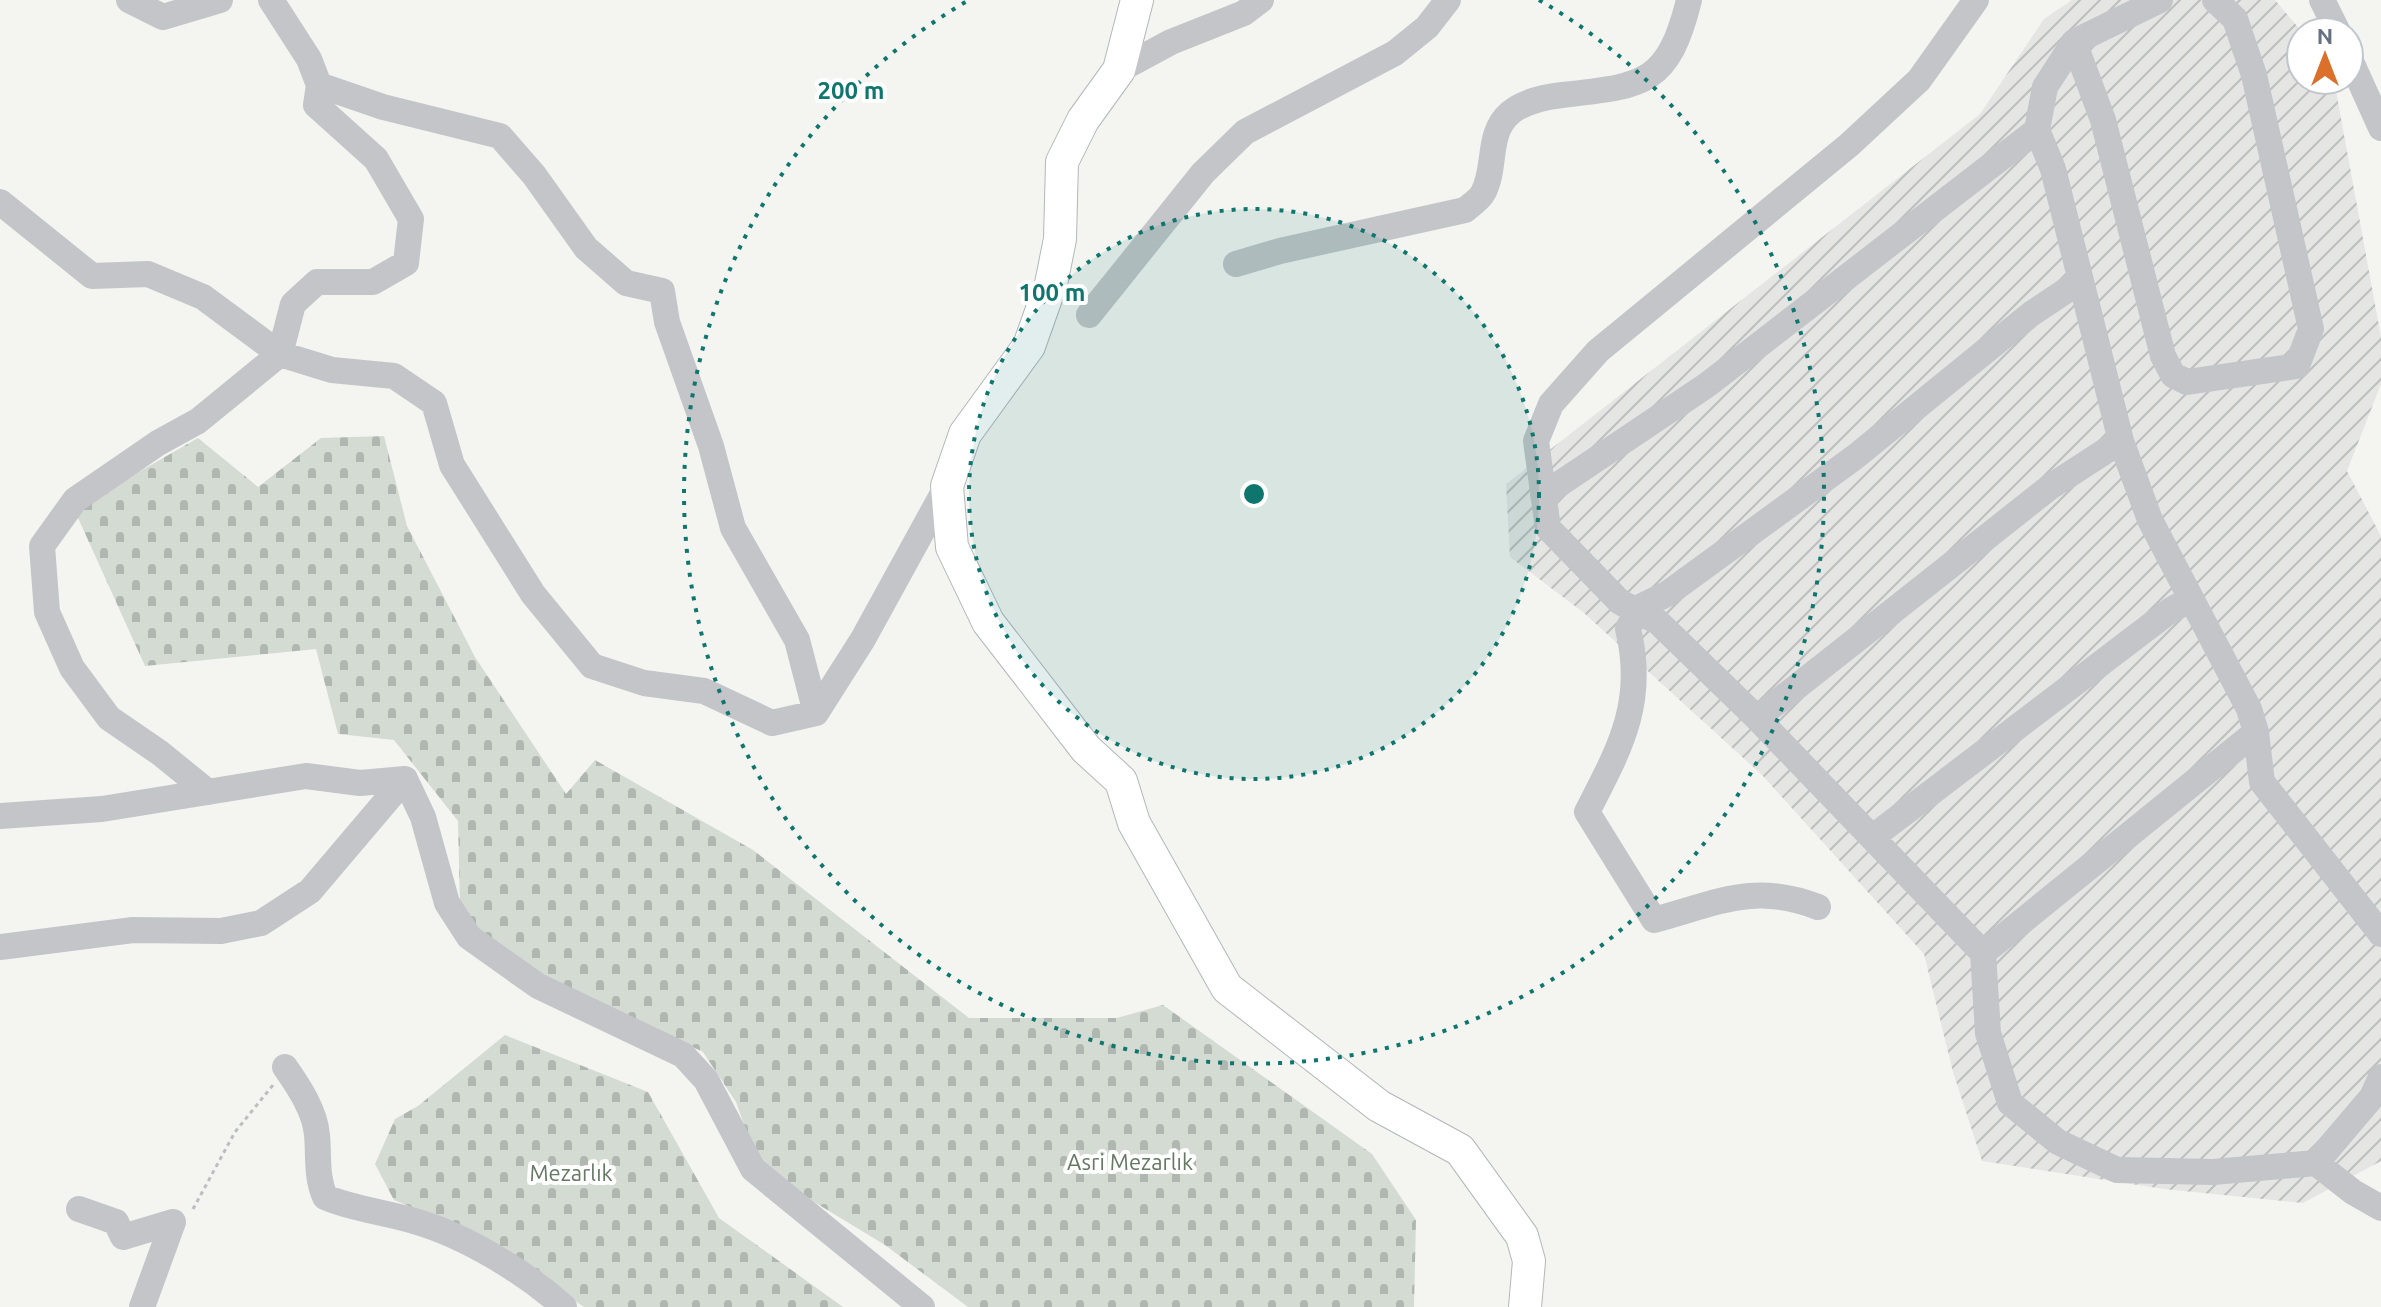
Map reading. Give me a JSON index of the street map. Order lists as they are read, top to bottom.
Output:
{
  "parks": ["Asri Mezarlık", "Mezarlık"],
  "north": "top",
  "rings": ["200 m", "100 m"]
}
